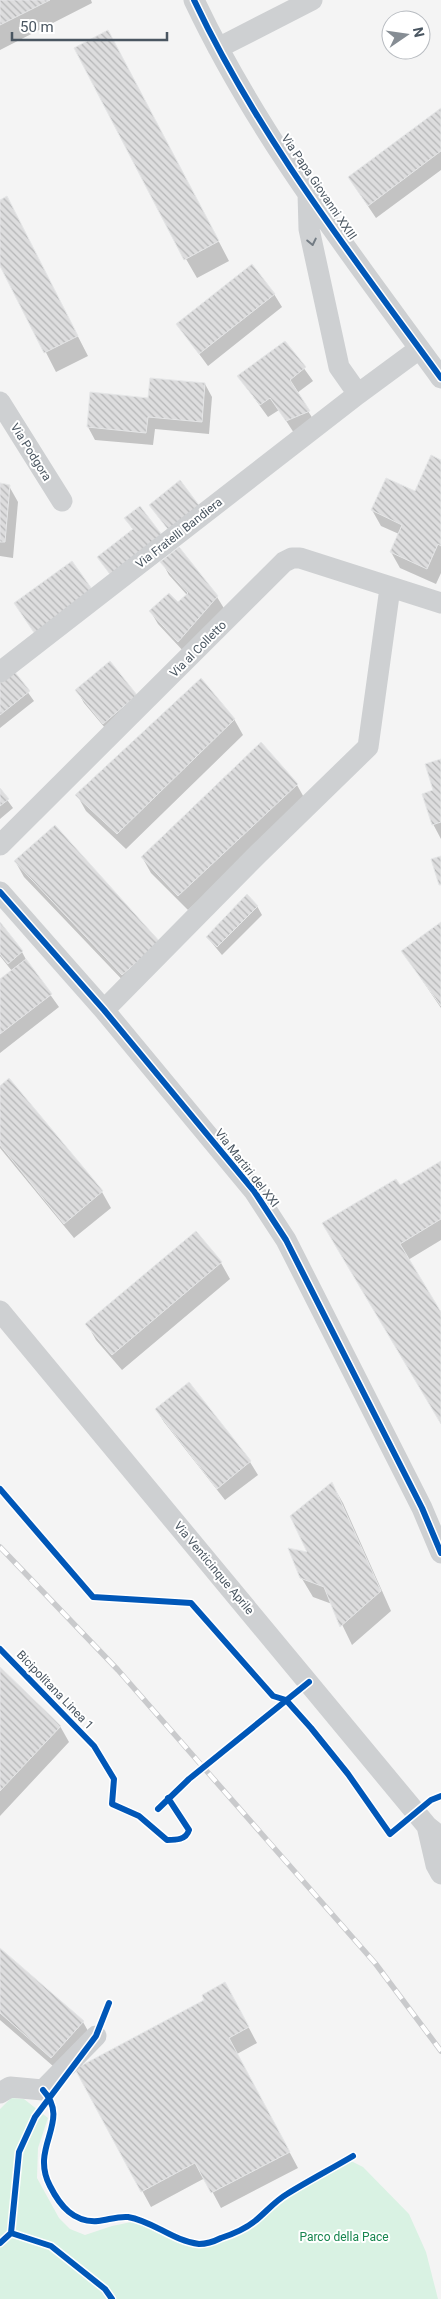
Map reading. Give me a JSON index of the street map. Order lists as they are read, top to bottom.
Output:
{
  "streets": {
    "street": [
      "Via Papa Giovanni XXIII",
      "Via Podgora",
      "Via Fratelli Bandiera",
      "Via al Colletto",
      "Via Martiri del XXI",
      "Via Venticinque Aprile"
    ],
    "cycle path": ["Bicipolitana Linea 1"]
  },
  "crossings": [
    ["Via Papa Giovanni XXIII", "Via Fratelli Bandiera"]
  ],
  "parks": ["Parco della Pace"],
  "scale_bar": "50 m",
  "north": "right"
}
